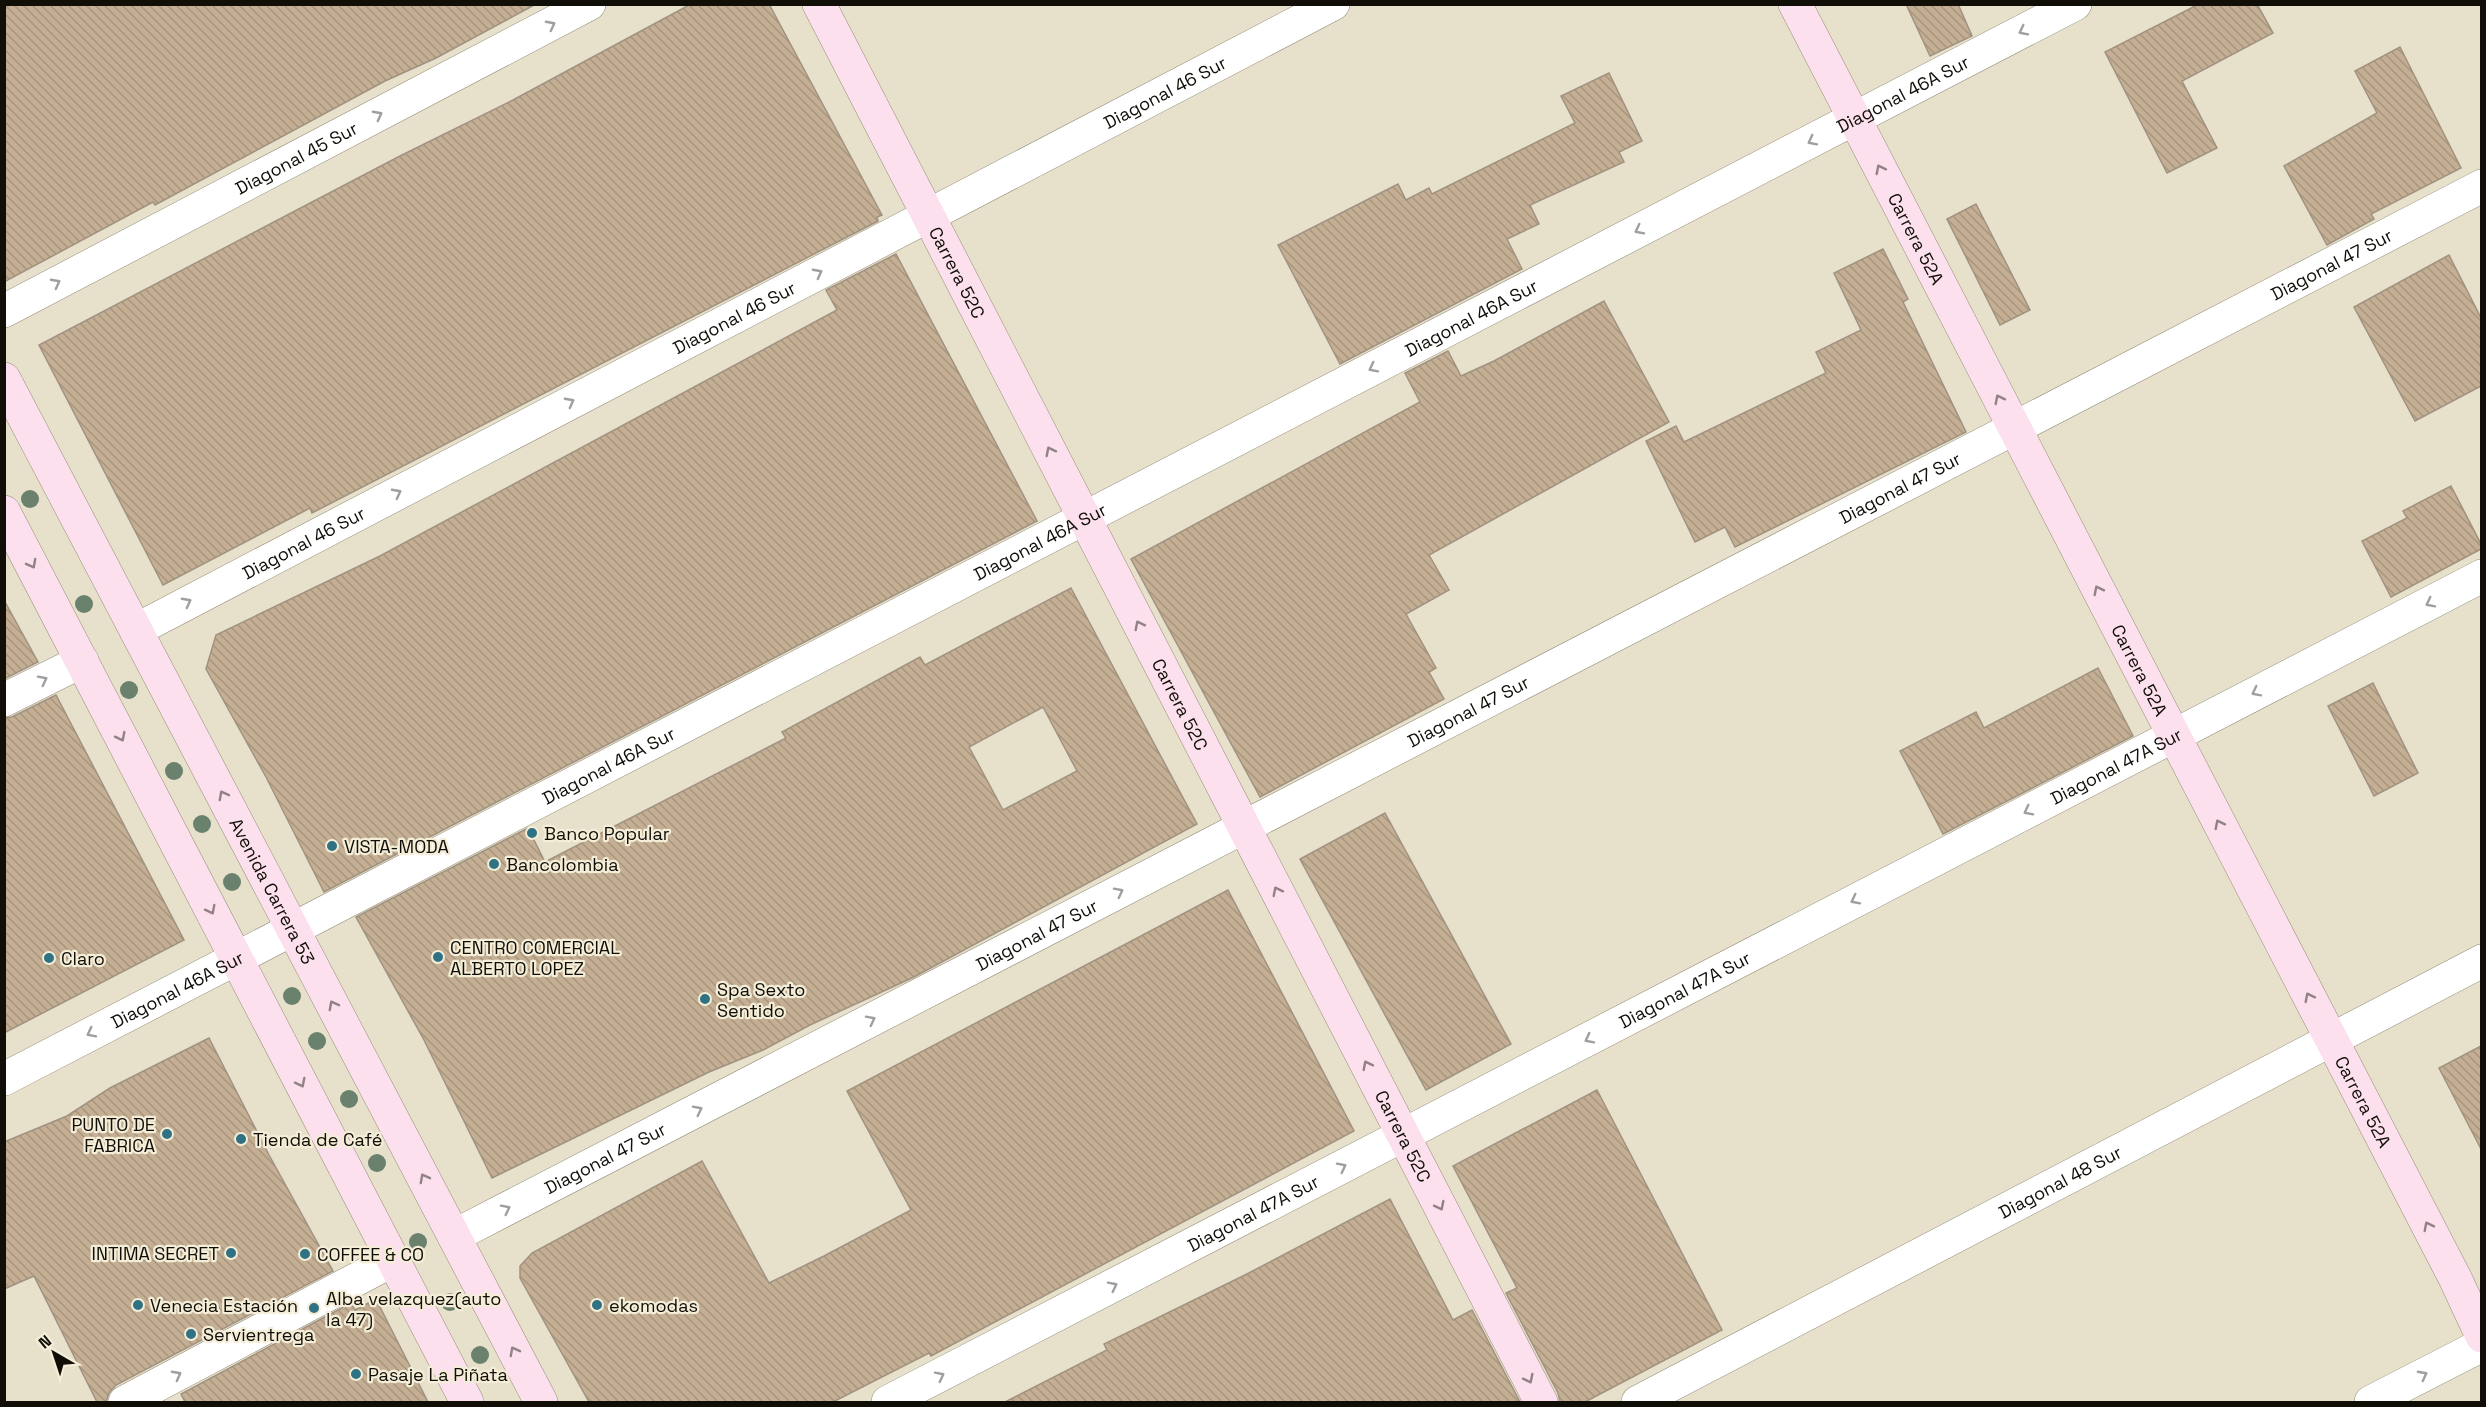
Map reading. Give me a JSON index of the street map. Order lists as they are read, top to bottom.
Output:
{
  "streets": {
    "street": [
      "Diagonal 46 Sur",
      "Diagonal 46A Sur",
      "Diagonal 45 Sur",
      "Carrera 52A",
      "Diagonal 47 Sur",
      "Carrera 52C",
      "Diagonal 47A Sur",
      "Avenida Carrera 53",
      "Diagonal 48 Sur"
    ]
  },
  "crossings": [
    ["Diagonal 46 Sur", "Carrera 52C"],
    ["Diagonal 46 Sur", "Avenida Carrera 53"],
    ["Diagonal 46A Sur", "Carrera 52A"],
    ["Diagonal 46A Sur", "Carrera 52C"],
    ["Diagonal 46A Sur", "Avenida Carrera 53"],
    ["Carrera 52A", "Diagonal 47 Sur"],
    ["Carrera 52A", "Diagonal 47A Sur"],
    ["Carrera 52A", "Diagonal 48 Sur"],
    ["Diagonal 47 Sur", "Carrera 52C"],
    ["Diagonal 47 Sur", "Avenida Carrera 53"],
    ["Carrera 52C", "Diagonal 47A Sur"]
  ],
  "one_way": [
    "Diagonal 46 Sur",
    "Diagonal 46A Sur",
    "Diagonal 45 Sur",
    "Carrera 52A",
    "Diagonal 47 Sur"
  ],
  "places": [
    "Banco Popular",
    "VISTA-MODA",
    "Bancolombia",
    "CENTRO COMERCIAL ALBERTO LOPEZ",
    "Claro",
    "Spa Sexto Sentido",
    "PUNTO DE FABRICA",
    "Tienda de Café",
    "INTIMA SECRET",
    "COFFEE & CO",
    "Venecia Estación",
    "ekomodas",
    "Alba velazquez(auto la 47)",
    "Servientrega",
    "Pasaje La Piñata"
  ],
  "north": "top left"
}
